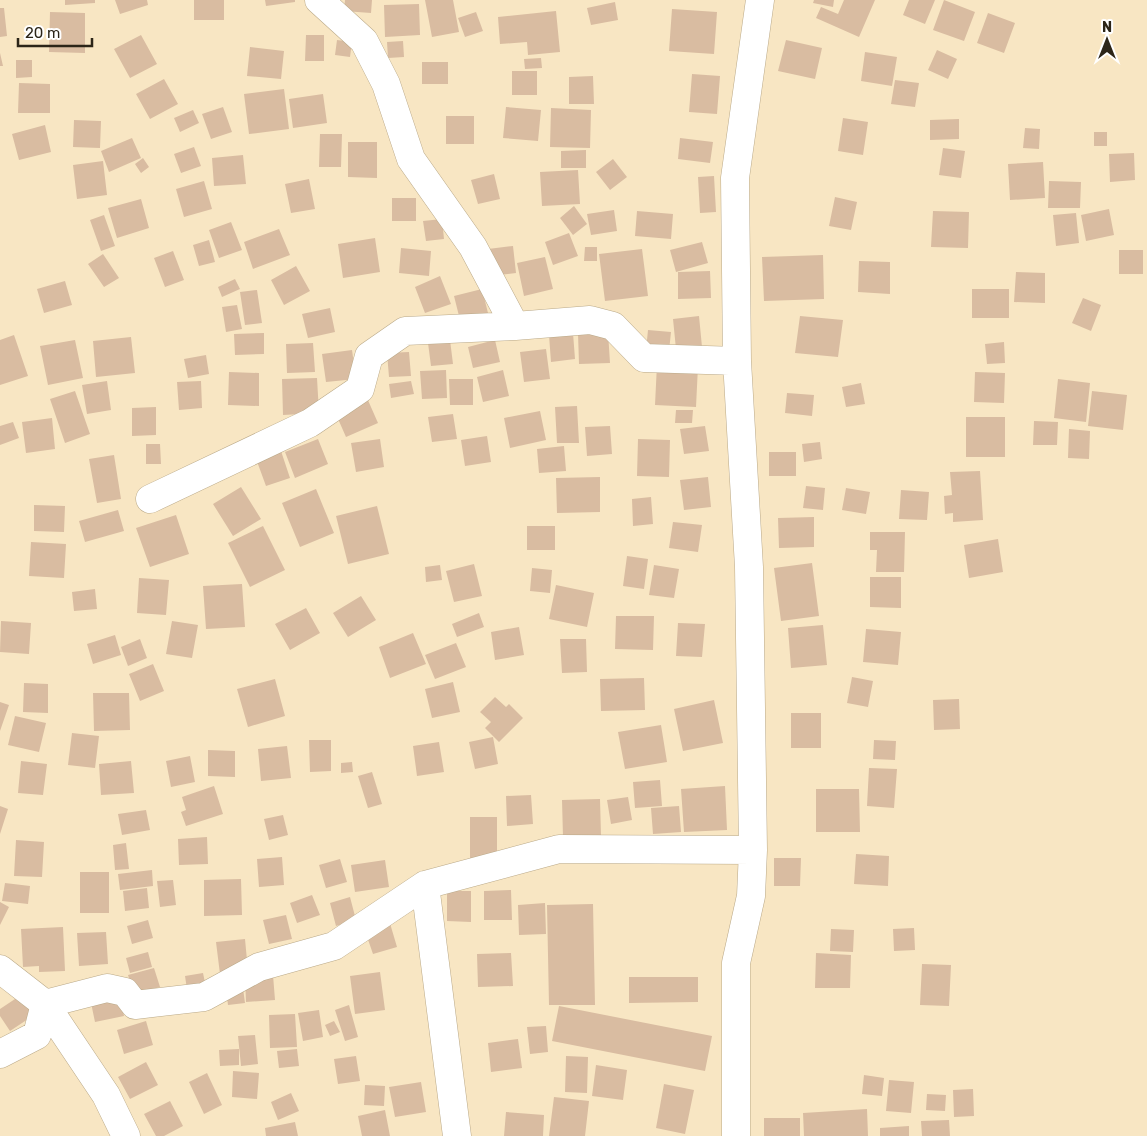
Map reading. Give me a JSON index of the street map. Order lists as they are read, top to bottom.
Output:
{
  "scale_bar": "20 m",
  "north": "top"
}
